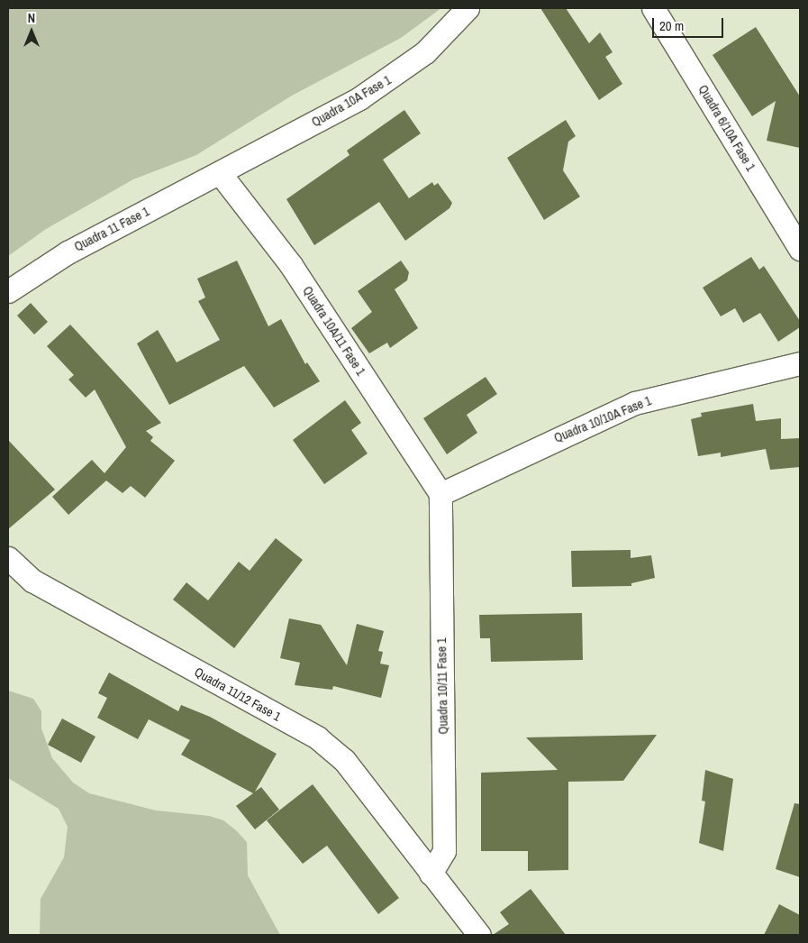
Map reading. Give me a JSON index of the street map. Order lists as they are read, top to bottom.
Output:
{
  "streets": {
    "street": [
      "Quadra 10A Fase 1",
      "Quadra 6/10A Fase 1",
      "Quadra 11 Fase 1",
      "Quadra 10A/11 Fase 1",
      "Quadra 10/10A Fase 1",
      "Quadra 10/11 Fase 1",
      "Quadra 11/12 Fase 1"
    ]
  },
  "crossings": [
    ["Quadra 10A Fase 1", "Quadra 11 Fase 1"],
    ["Quadra 10A Fase 1", "Quadra 10A/11 Fase 1"],
    ["Quadra 11 Fase 1", "Quadra 10A/11 Fase 1"],
    ["Quadra 10A/11 Fase 1", "Quadra 10/10A Fase 1"],
    ["Quadra 10A/11 Fase 1", "Quadra 10/11 Fase 1"],
    ["Quadra 10/10A Fase 1", "Quadra 10/11 Fase 1"],
    ["Quadra 10/11 Fase 1", "Quadra 11/12 Fase 1"]
  ],
  "scale_bar": "20 m",
  "north": "top"
}
